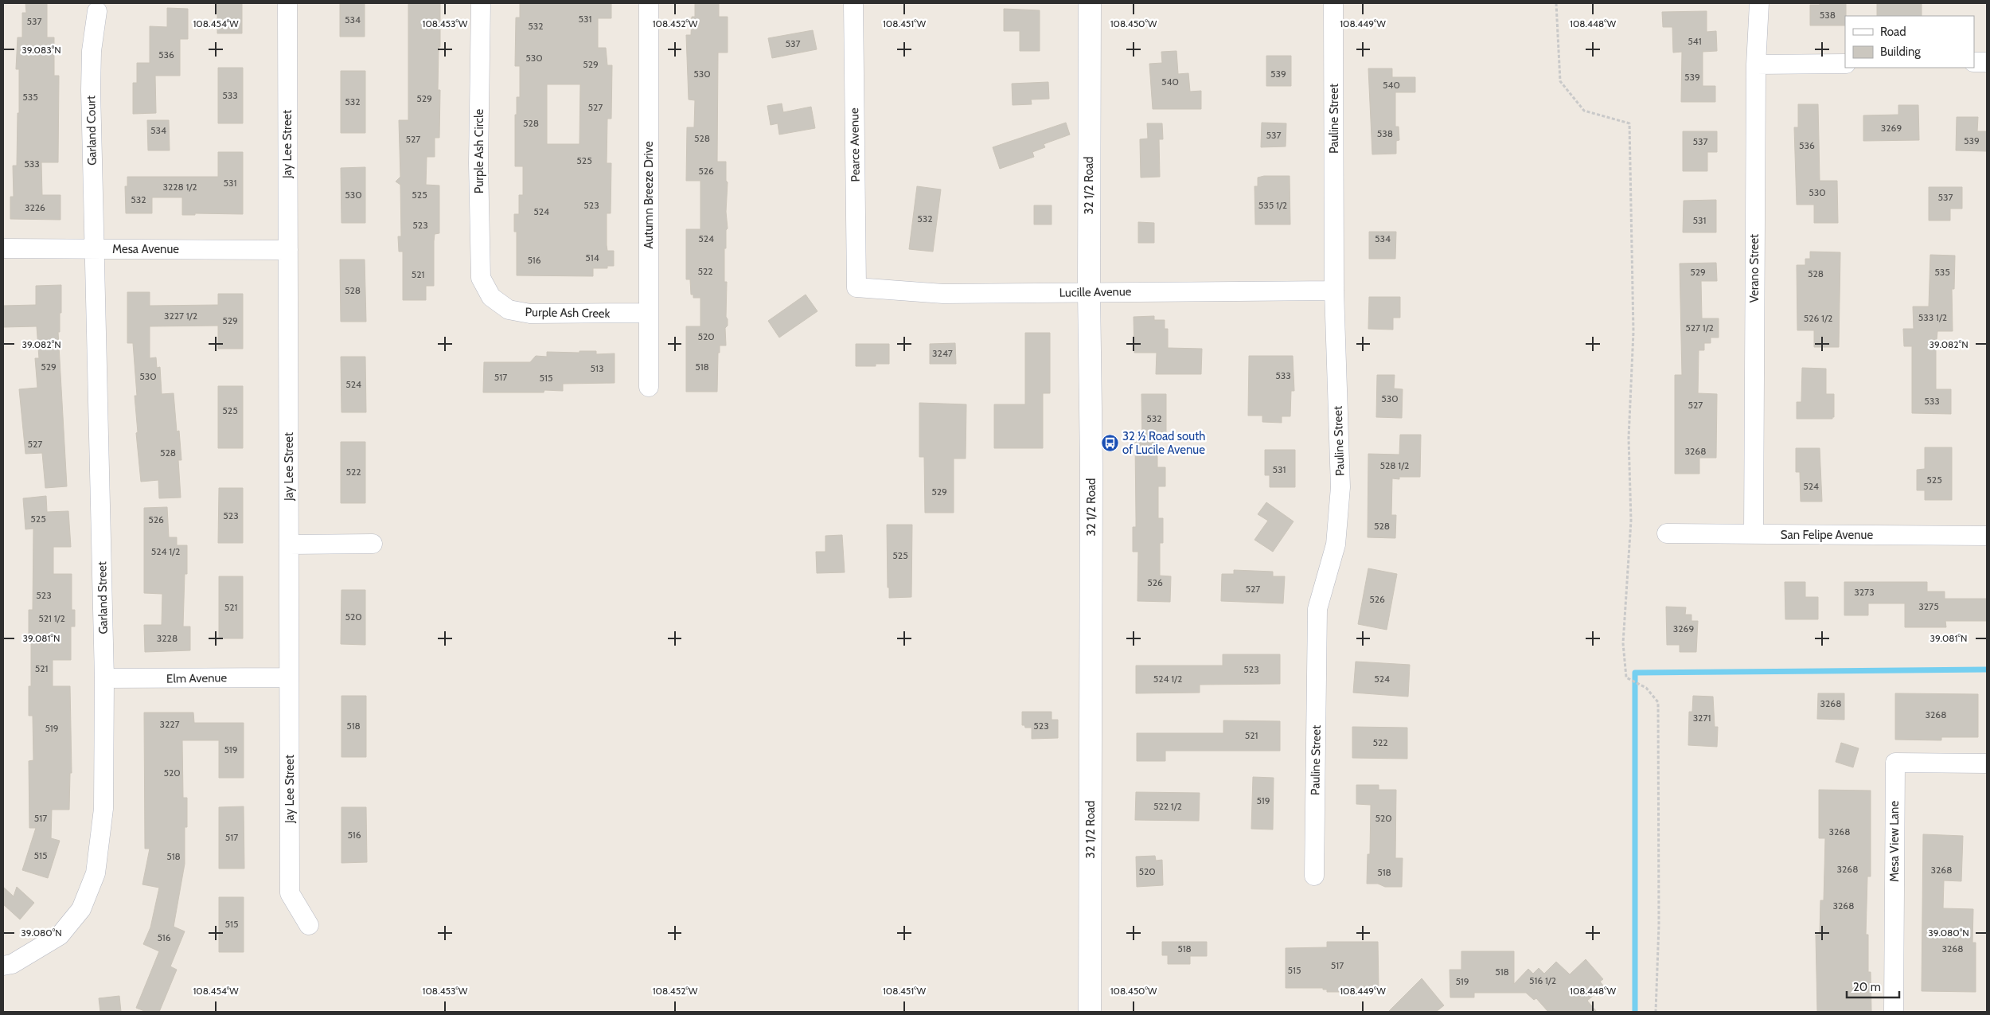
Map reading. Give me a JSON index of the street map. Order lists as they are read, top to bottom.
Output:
{
  "streets": {
    "street": [
      "Pauline Street",
      "Garland Court",
      "Jay Lee Street",
      "Pearce Avenue",
      "Purple Ash Circle",
      "32 1/2 Road",
      "Autumn Breeze Drive",
      "Mesa Avenue",
      "Verano Street",
      "Lucille Avenue",
      "Purple Ash Creek",
      "San Felipe Avenue",
      "Garland Street",
      "Elm Avenue",
      "Mesa View Lane"
    ]
  },
  "crossings": [
    ["Pauline Street", "Lucille Avenue"],
    ["Garland Court", "Mesa Avenue"],
    ["Garland Court", "Garland Street"],
    ["Jay Lee Street", "Mesa Avenue"],
    ["Jay Lee Street", "Elm Avenue"],
    ["Pearce Avenue", "Lucille Avenue"],
    ["Purple Ash Circle", "Purple Ash Creek"],
    ["32 1/2 Road", "Lucille Avenue"],
    ["Autumn Breeze Drive", "Purple Ash Creek"],
    ["Mesa Avenue", "Garland Street"],
    ["Verano Street", "San Felipe Avenue"],
    ["Garland Street", "Elm Avenue"]
  ],
  "places": {
    "bus stop": ["32 ½ Road south of Lucile Avenue"]
  },
  "house_numbers": [
    "538",
    "531",
    "534",
    "537",
    "532",
    "541",
    "537",
    "536",
    "530",
    "529",
    "530",
    "539",
    "539",
    "540",
    "540",
    "533",
    "535",
    "529",
    "532",
    "527",
    "528",
    "3269",
    "534",
    "538",
    "537",
    "528",
    "527",
    "539",
    "537",
    "536",
    "525",
    "533",
    "526",
    "531",
    "3228 1/2",
    "530",
    "530",
    "525",
    "537",
    "532",
    "523",
    "535 1/2",
    "3226",
    "524",
    "532",
    "531",
    "523",
    "524",
    "534",
    "514",
    "516",
    "522",
    "529",
    "535",
    "528",
    "521",
    "528",
    "3227 1/2",
    "533 1/2",
    "526 1/2",
    "529",
    "527 1/2",
    "520",
    "3247",
    "529",
    "518",
    "513",
    "533",
    "530",
    "517",
    "515",
    "524",
    "530",
    "533",
    "527",
    "525",
    "532",
    "527",
    "3268",
    "528",
    "528 1/2",
    "531",
    "522",
    "525",
    "524",
    "529",
    "523",
    "525",
    "526",
    "528",
    "524 1/2",
    "525",
    "526",
    "527",
    "3273",
    "523",
    "526",
    "3275",
    "521",
    "520",
    "521 1/2",
    "3269",
    "3228",
    "521",
    "523",
    "524 1/2",
    "524",
    "3268",
    "3268",
    "3271",
    "3227",
    "518",
    "523",
    "519",
    "521",
    "522",
    "519",
    "520",
    "519",
    "522 1/2",
    "517",
    "520",
    "3268",
    "516",
    "517",
    "515",
    "518",
    "3268",
    "3268",
    "520",
    "518",
    "3268",
    "515",
    "516",
    "518",
    "3268",
    "517",
    "515",
    "518",
    "516 1/2",
    "519"
  ],
  "legend": ["Road", "Building"],
  "scale_bar": "20 m",
  "coordinates": [
    "108.454°W",
    "108.453°W",
    "108.452°W",
    "108.451°W",
    "108.450°W",
    "108.449°W",
    "108.448°W",
    "39.083°N",
    "39.082°N",
    "39.081°N",
    "39.080°N"
  ]
}
